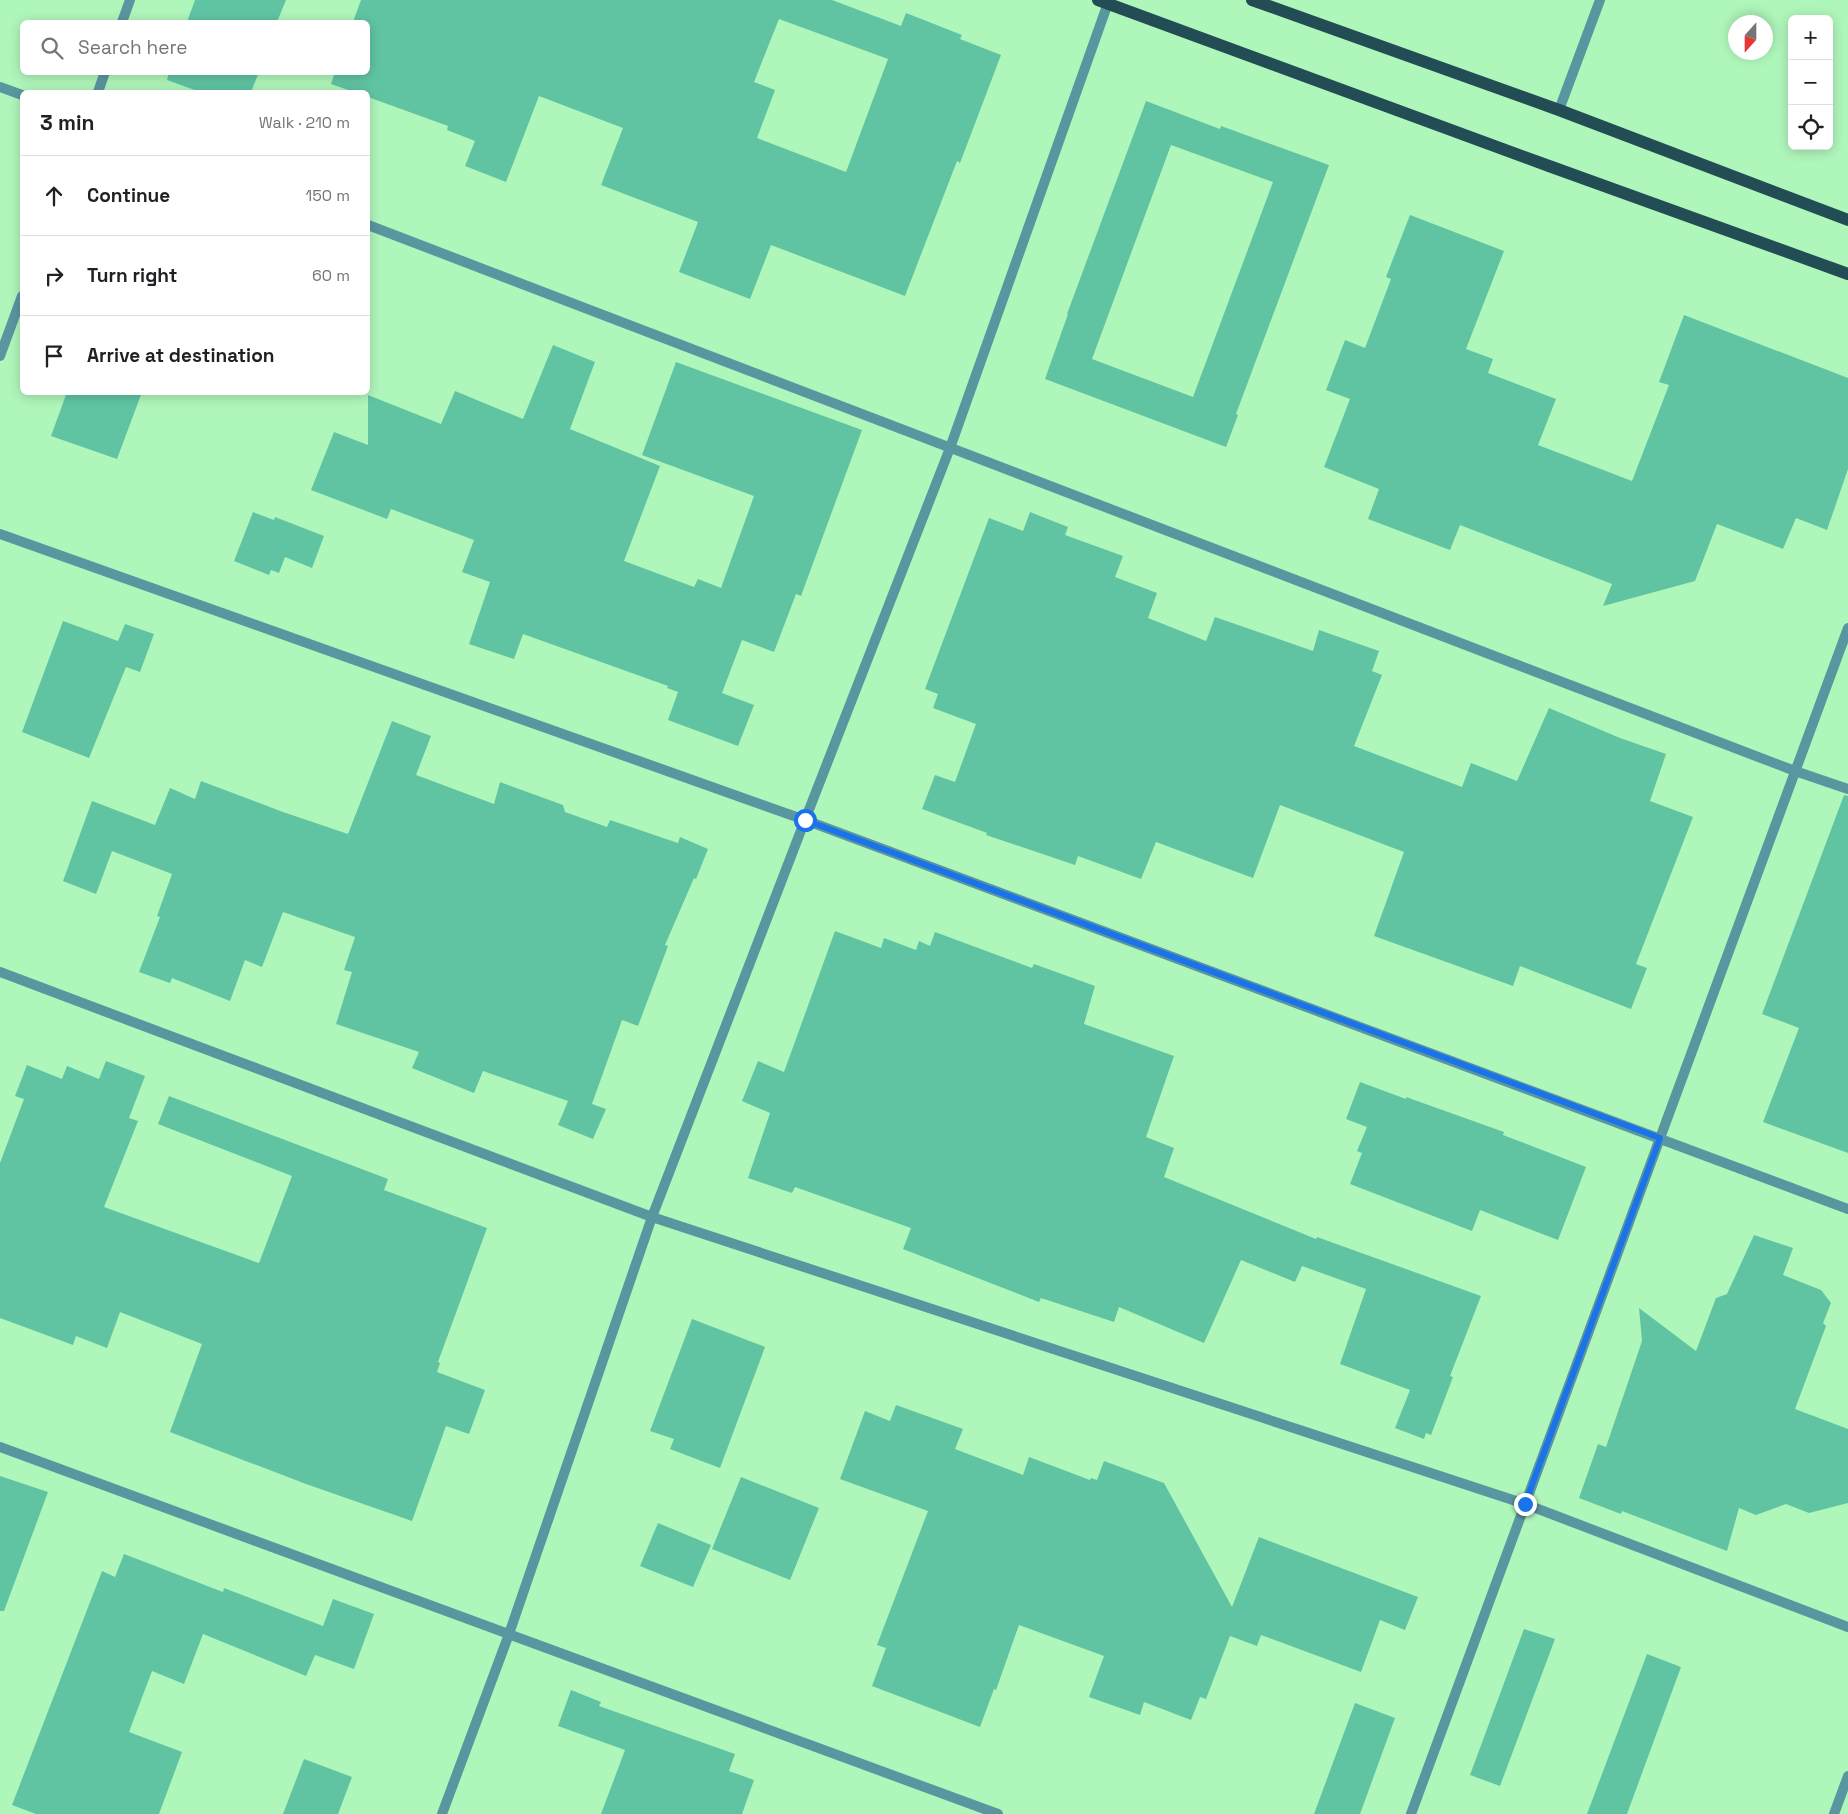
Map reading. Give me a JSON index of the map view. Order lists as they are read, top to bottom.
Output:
{
  "north": "bottom",
  "page": {
    "map_buttons": ["+", "−"],
    "search": "Search here",
    "heading": ["3 min", "Walk · 210 m"],
    "list": [
      ["Continue", "150 m"],
      ["Turn right", "60 m"],
      "Arrive at destination"
    ]
  }
}
